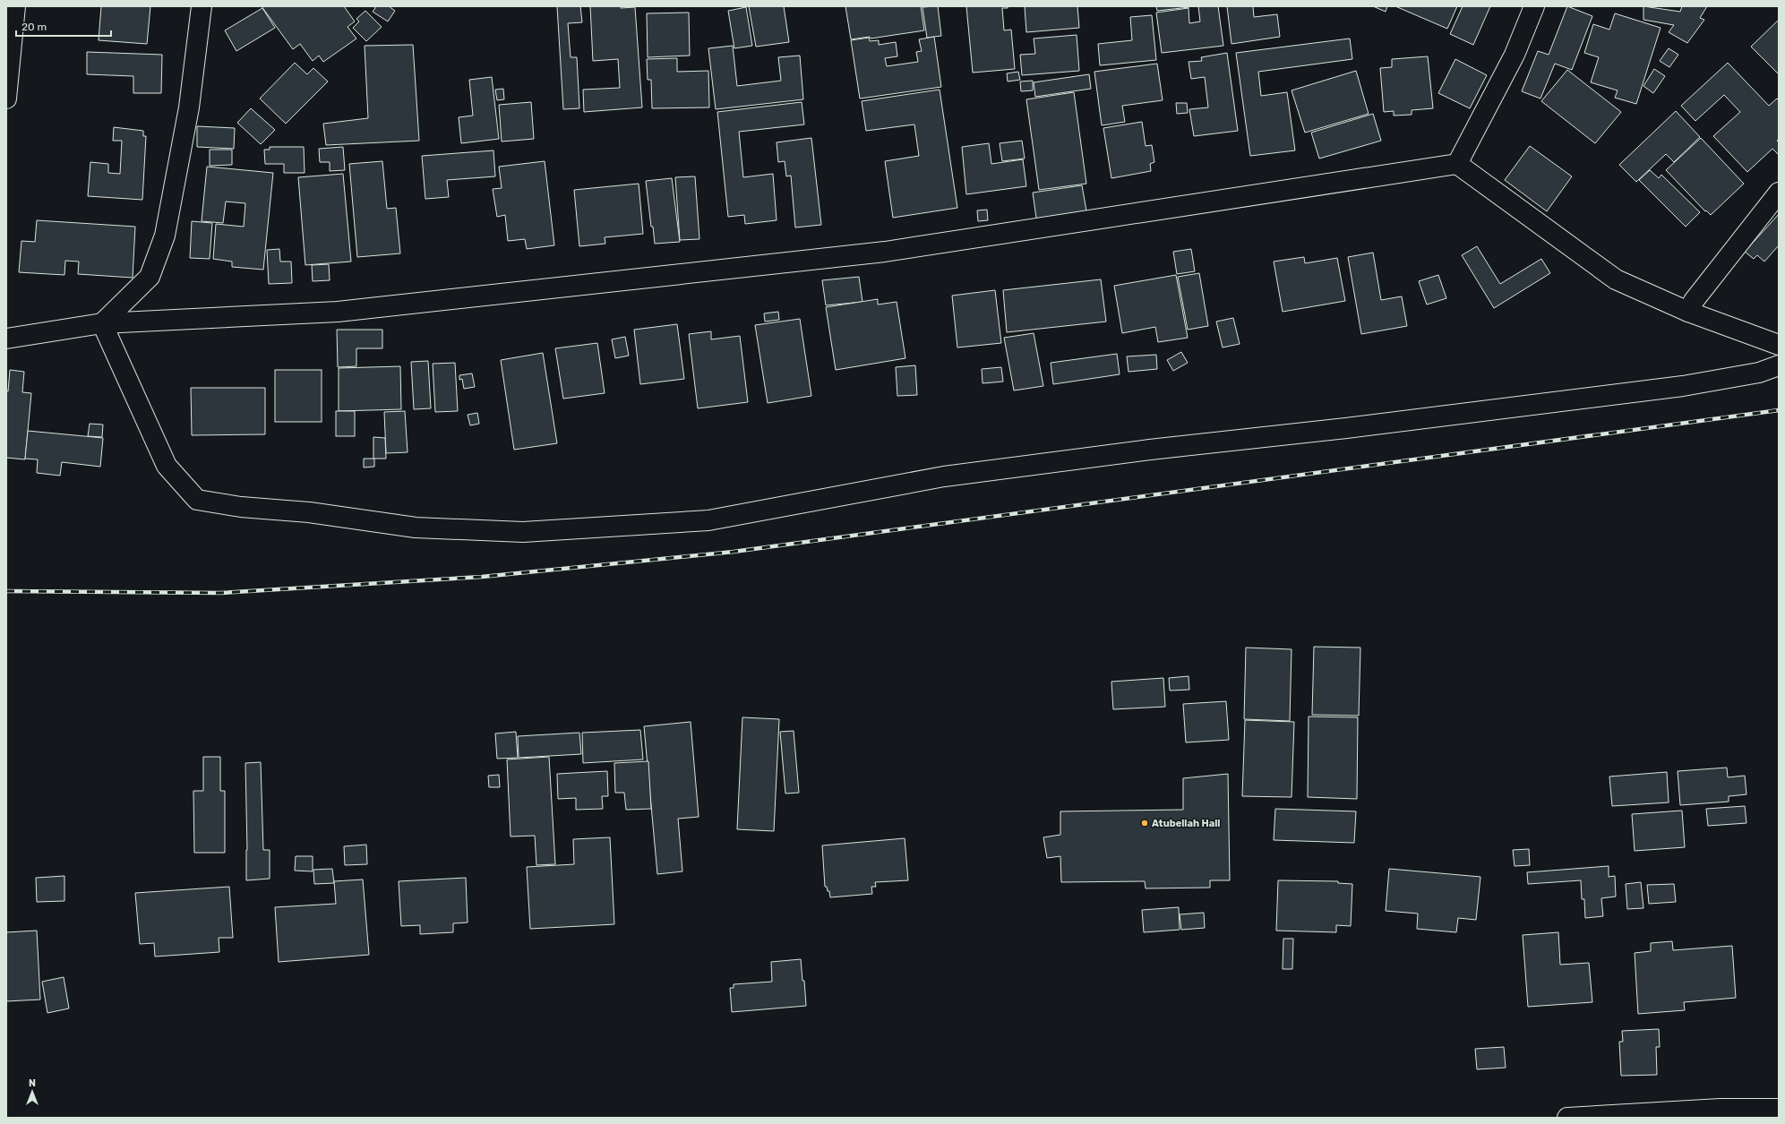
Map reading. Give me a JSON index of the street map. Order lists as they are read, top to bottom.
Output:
{
  "places": ["Atubellah Hall"],
  "scale_bar": "20 m",
  "north": "top"
}
